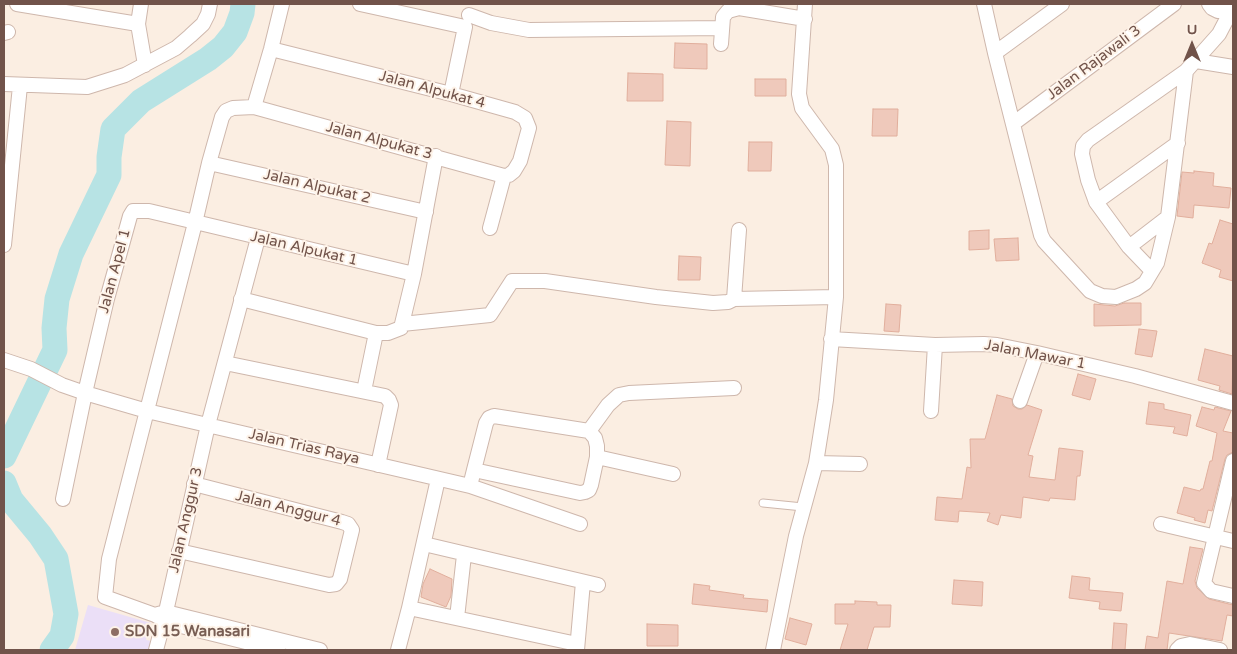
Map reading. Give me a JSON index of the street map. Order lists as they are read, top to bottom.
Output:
{
  "streets": {
    "street": [
      "Jalan Rajawali 3",
      "Jalan Alpukat 4",
      "Jalan Alpukat 3",
      "Jalan Alpukat 2",
      "Jalan Alpukat 1",
      "Jalan Apel 1",
      "Jalan Mawar 1",
      "Jalan Trias Raya",
      "Jalan Anggur 4",
      "Jalan Anggur 3"
    ]
  },
  "crossings": [
    ["Jalan Alpukat 4", "Jalan Alpukat 3"],
    ["Jalan Alpukat 1", "Jalan Apel 1"],
    ["Jalan Alpukat 1", "Jalan Anggur 3"],
    ["Jalan Apel 1", "Jalan Trias Raya"],
    ["Jalan Trias Raya", "Jalan Anggur 3"],
    ["Jalan Anggur 4", "Jalan Anggur 3"]
  ],
  "places": ["SDN 15 Wanasari"],
  "north": "top"
}
